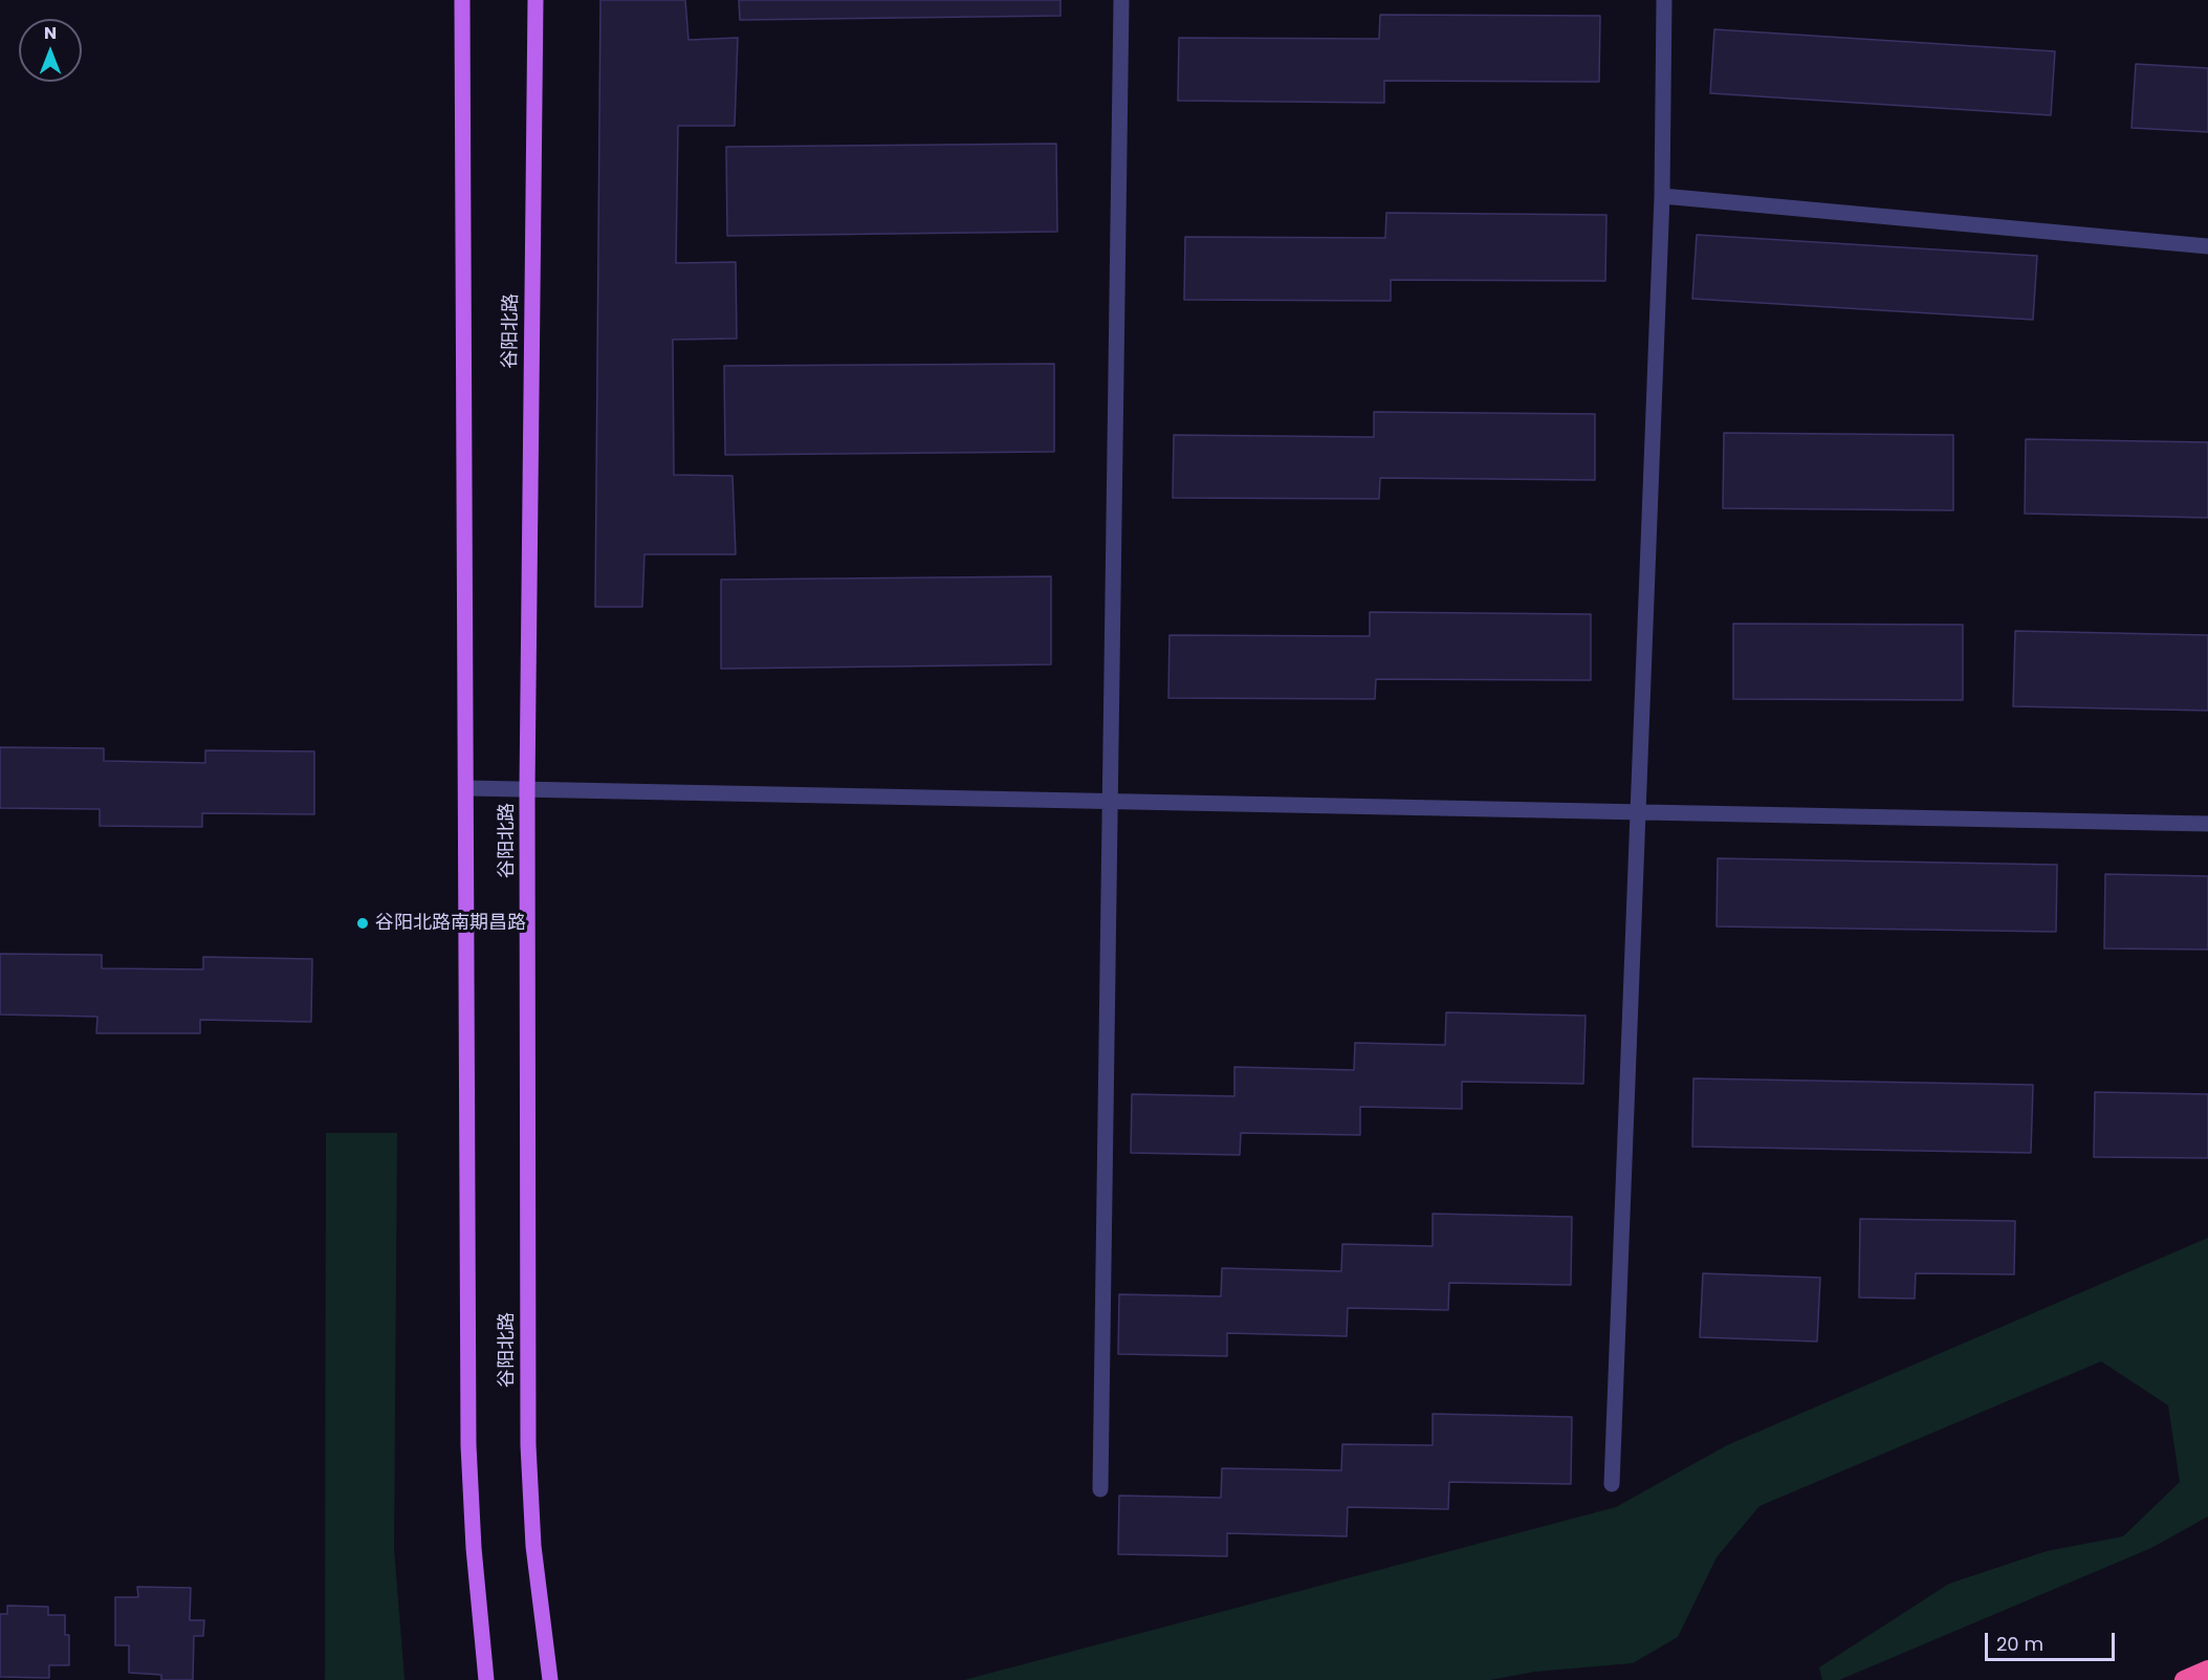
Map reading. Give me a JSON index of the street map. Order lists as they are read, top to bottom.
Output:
{
  "streets": {
    "main road": ["谷阳北路"]
  },
  "places": ["谷阳北路南期昌路"],
  "scale_bar": "20 m",
  "north": "top"
}
